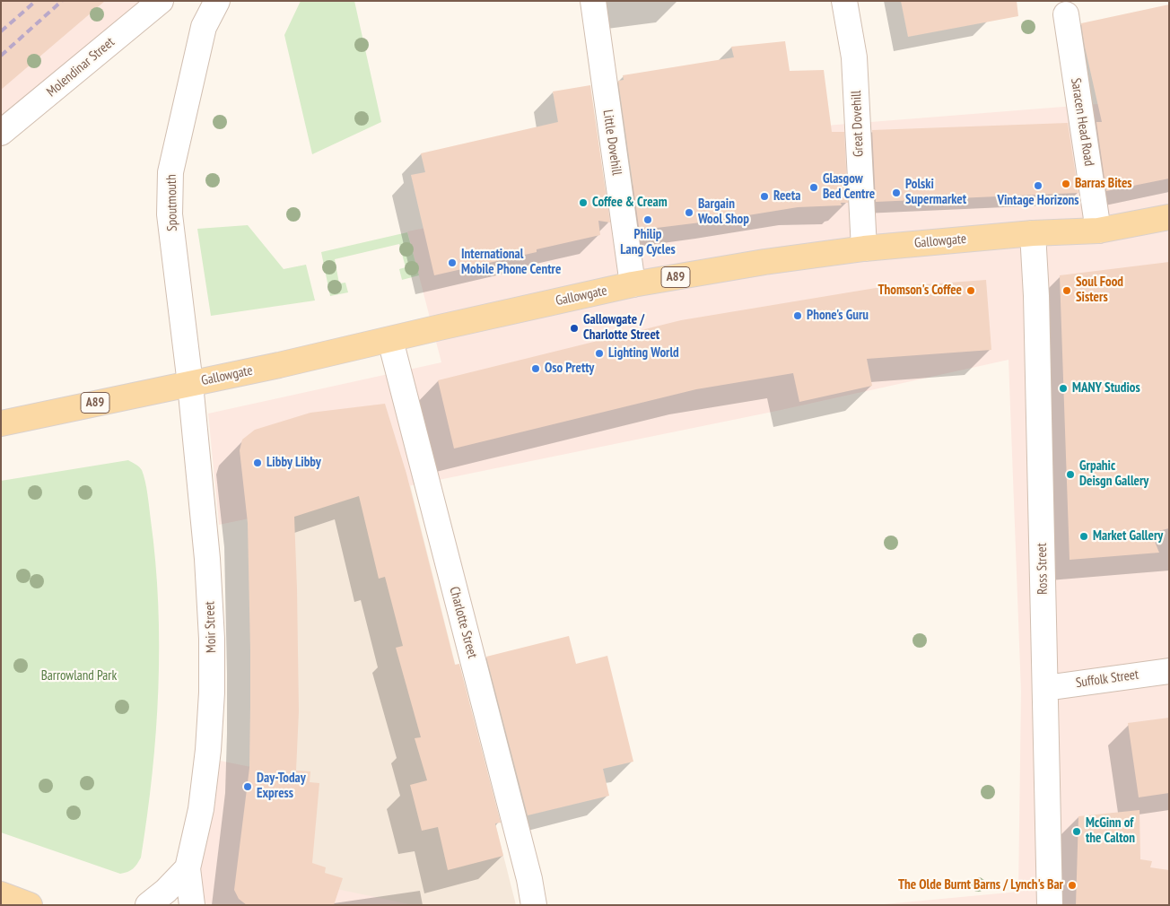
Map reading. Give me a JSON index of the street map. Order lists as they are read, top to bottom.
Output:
{
  "streets": {
    "main road": ["Gallowgate", "A89"],
    "street": [
      "Molendinar Street",
      "Saracen Head Road",
      "Great Dovehill",
      "Little Dovehill",
      "Spoutmouth",
      "Ross Street",
      "Charlotte Street",
      "Moir Street",
      "Suffolk Street"
    ]
  },
  "crossings": [
    ["Saracen Head Road", "Gallowgate"],
    ["Great Dovehill", "Gallowgate"],
    ["Little Dovehill", "Gallowgate"],
    ["Spoutmouth", "Gallowgate"],
    ["Spoutmouth", "Moir Street"],
    ["Gallowgate", "Ross Street"],
    ["Gallowgate", "Charlotte Street"],
    ["Gallowgate", "Moir Street"],
    ["Ross Street", "Suffolk Street"]
  ],
  "parks": ["Barrowland Park"],
  "places": [
    "Barras Bites",
    "Vintage Horizons",
    "Glasgow Bed Centre",
    "Polski Supermarket",
    "Reeta",
    "Coffee & Cream",
    "Bargain Wool Shop",
    "Philip Lang Cycles",
    "International Mobile Phone Centre",
    "Thomson's Coffee",
    "Soul Food Sisters",
    "Phone's Guru",
    "Gallowgate / Charlotte Street",
    "Lighting World",
    "Oso Pretty",
    "MANY Studios",
    "Libby Libby",
    "Grpahic Deisgn Gallery",
    "Market Gallery",
    "Day-Today Express",
    "McGinn of the Calton",
    "The Olde Burnt Barns / Lynch's Bar"
  ]
}
